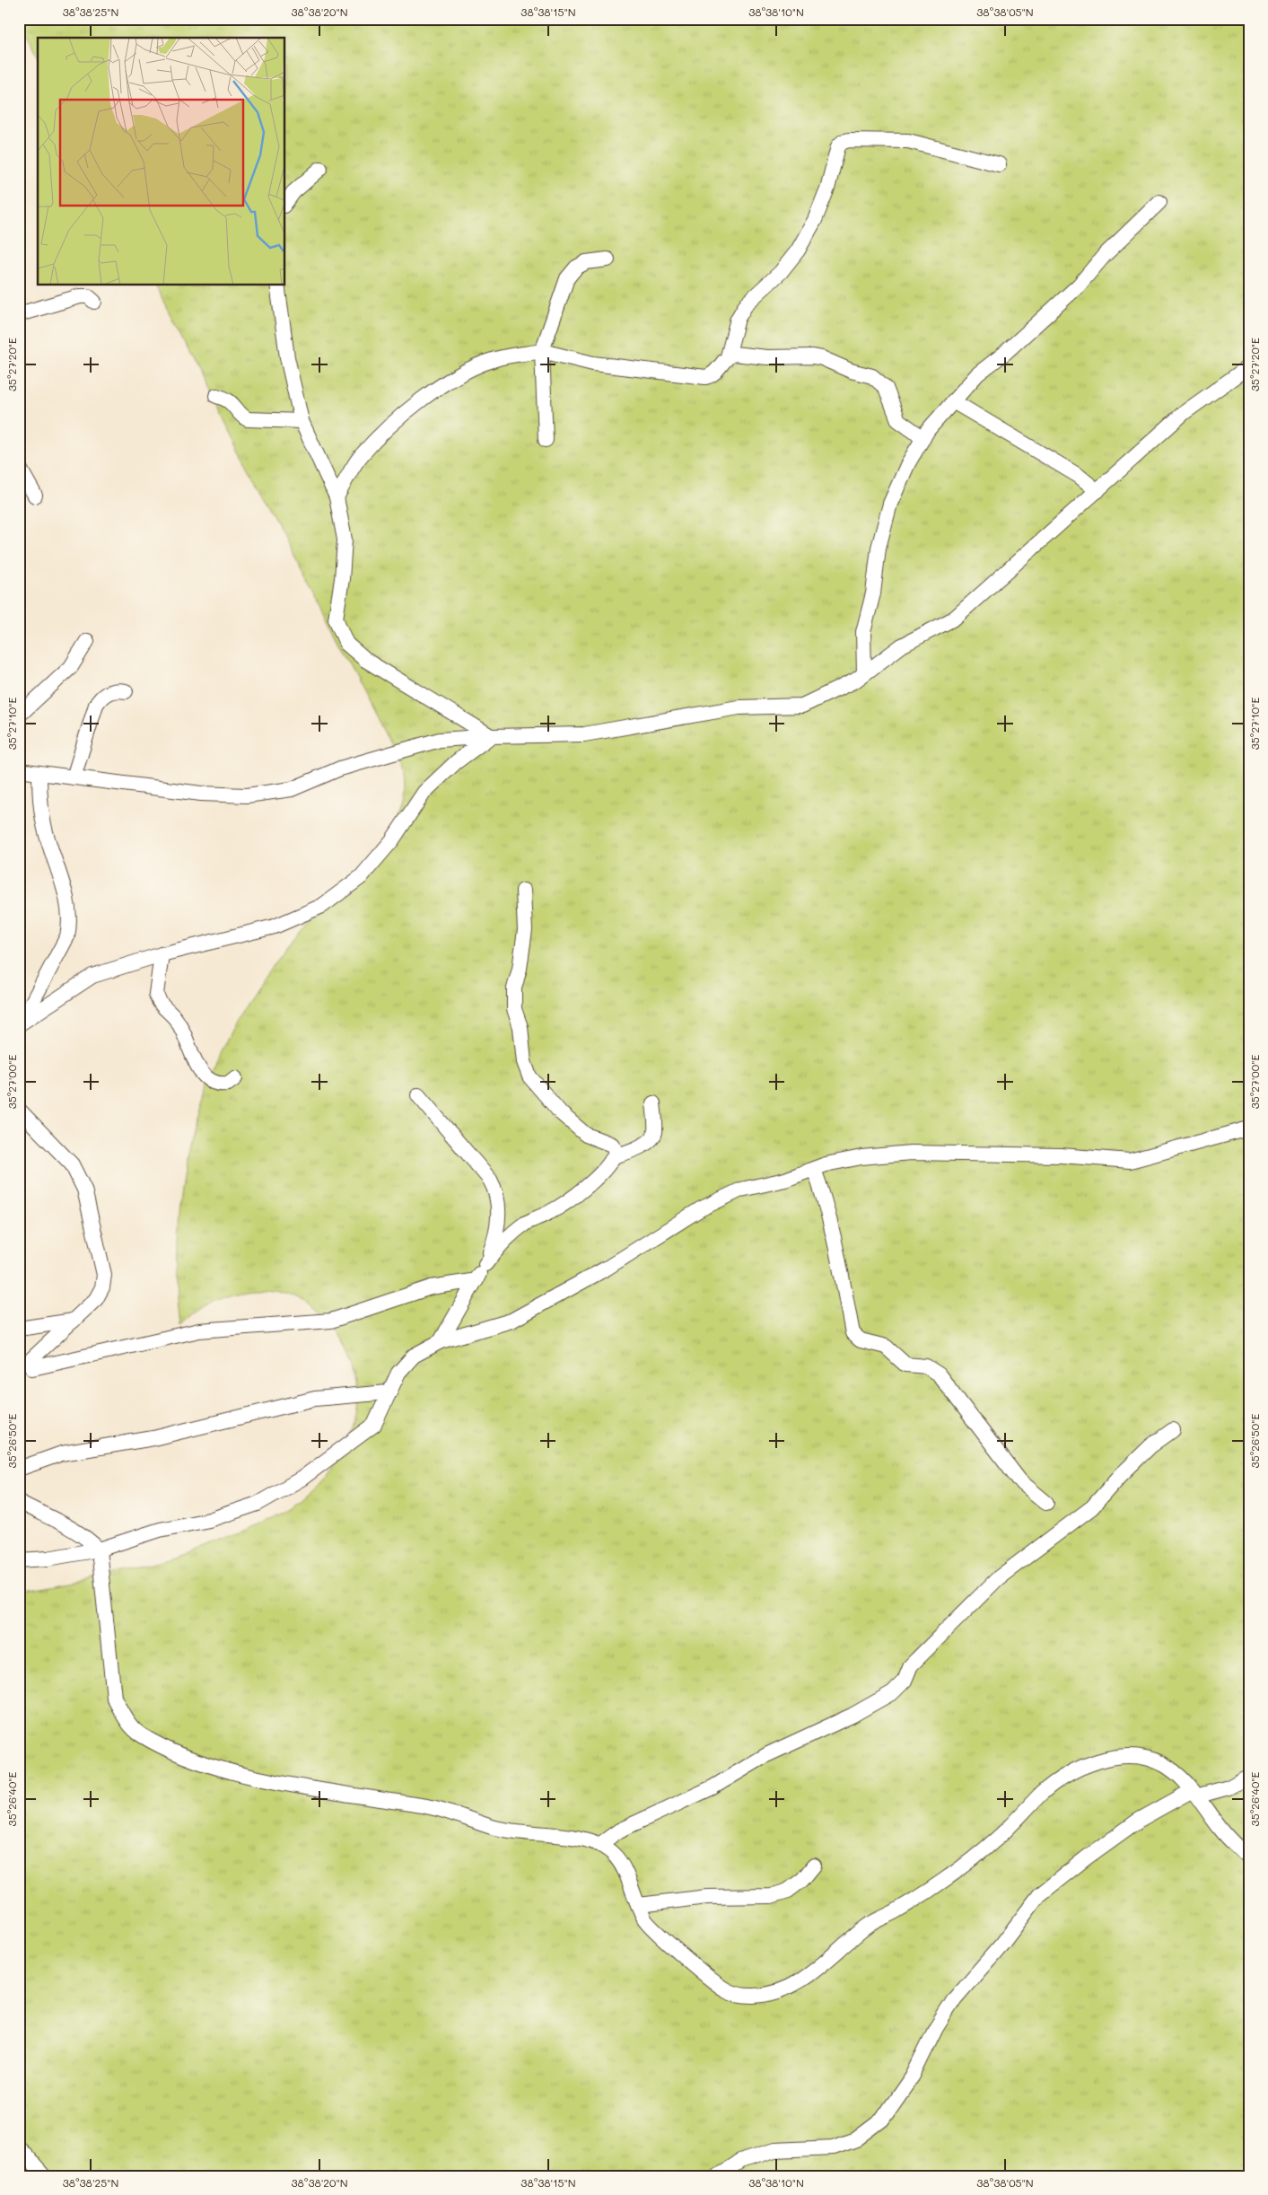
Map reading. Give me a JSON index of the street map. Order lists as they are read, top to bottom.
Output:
{
  "coordinates": [
    "38°38'25\"N",
    "38°38'20\"N",
    "38°38'15\"N",
    "38°38'10\"N",
    "38°38'05\"N",
    "35°27'20\"E",
    "35°27'10\"E",
    "35°27'00\"E",
    "35°26'50\"E",
    "35°26'40\"E"
  ]
}
